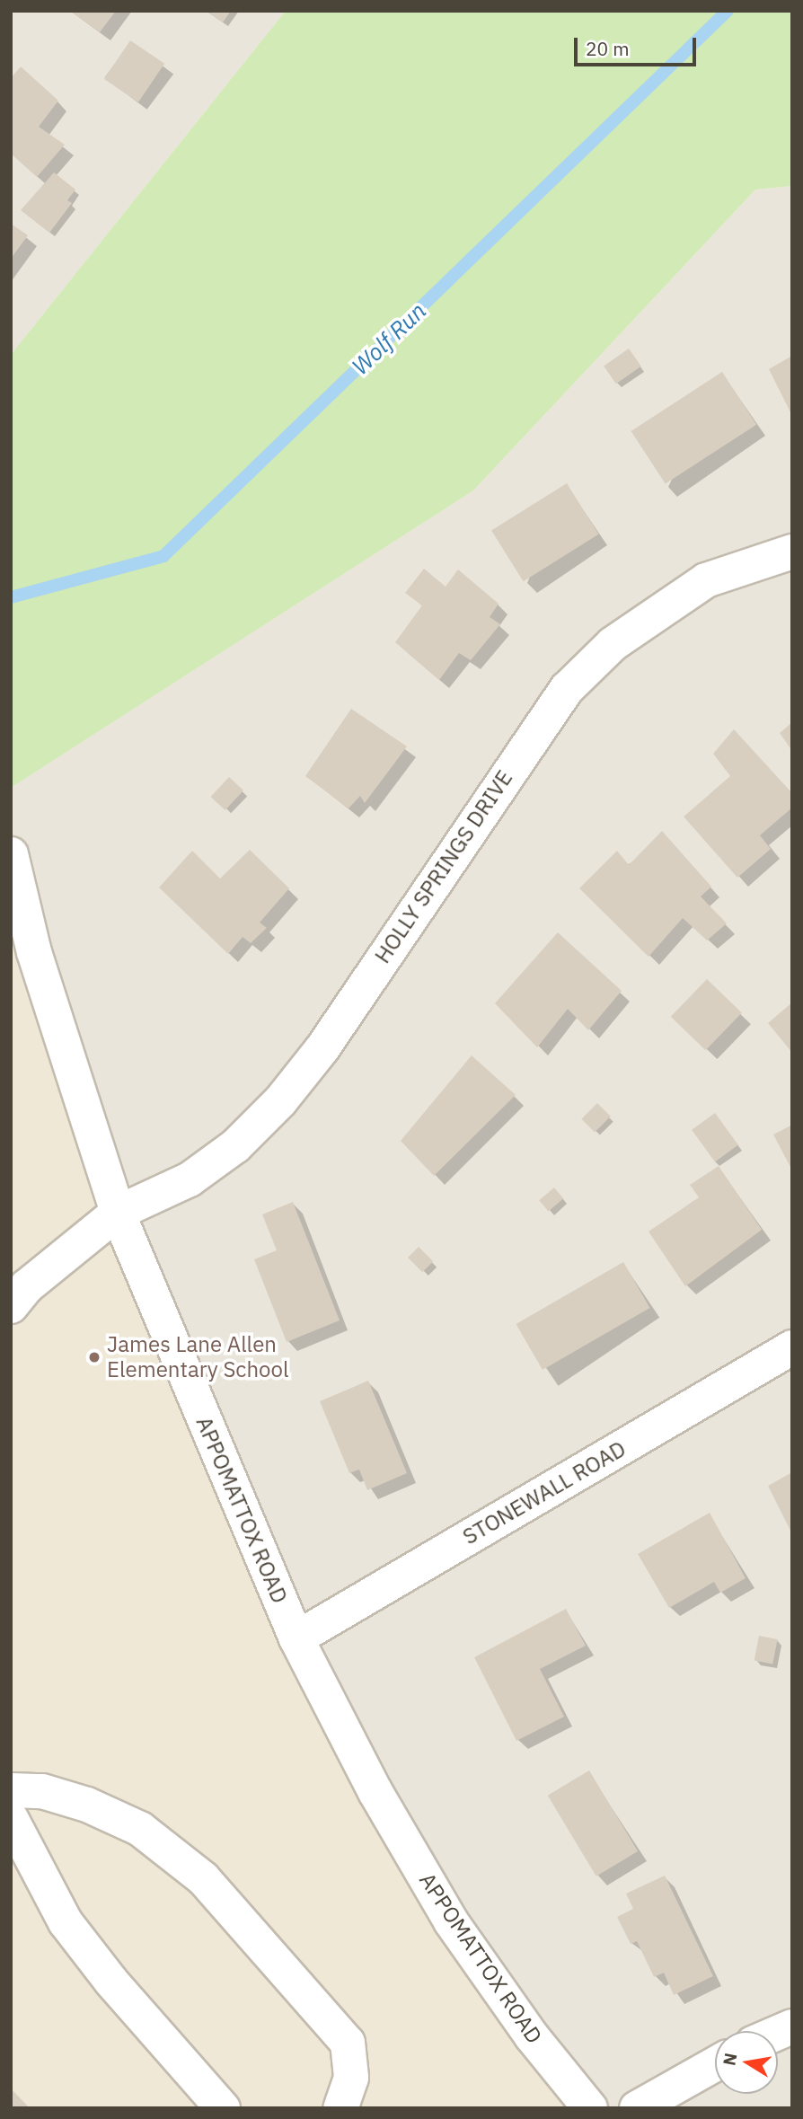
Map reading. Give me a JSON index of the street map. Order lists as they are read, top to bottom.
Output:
{
  "streets": {
    "street": ["HOLLY SPRINGS DRIVE", "STONEWALL ROAD", "APPOMATTOX ROAD"]
  },
  "crossings": [
    ["HOLLY SPRINGS DRIVE", "APPOMATTOX ROAD"],
    ["STONEWALL ROAD", "APPOMATTOX ROAD"]
  ],
  "water": ["Wolf Run"],
  "places": ["James Lane Allen Elementary School"],
  "scale_bar": "20 m",
  "north": "left"
}
